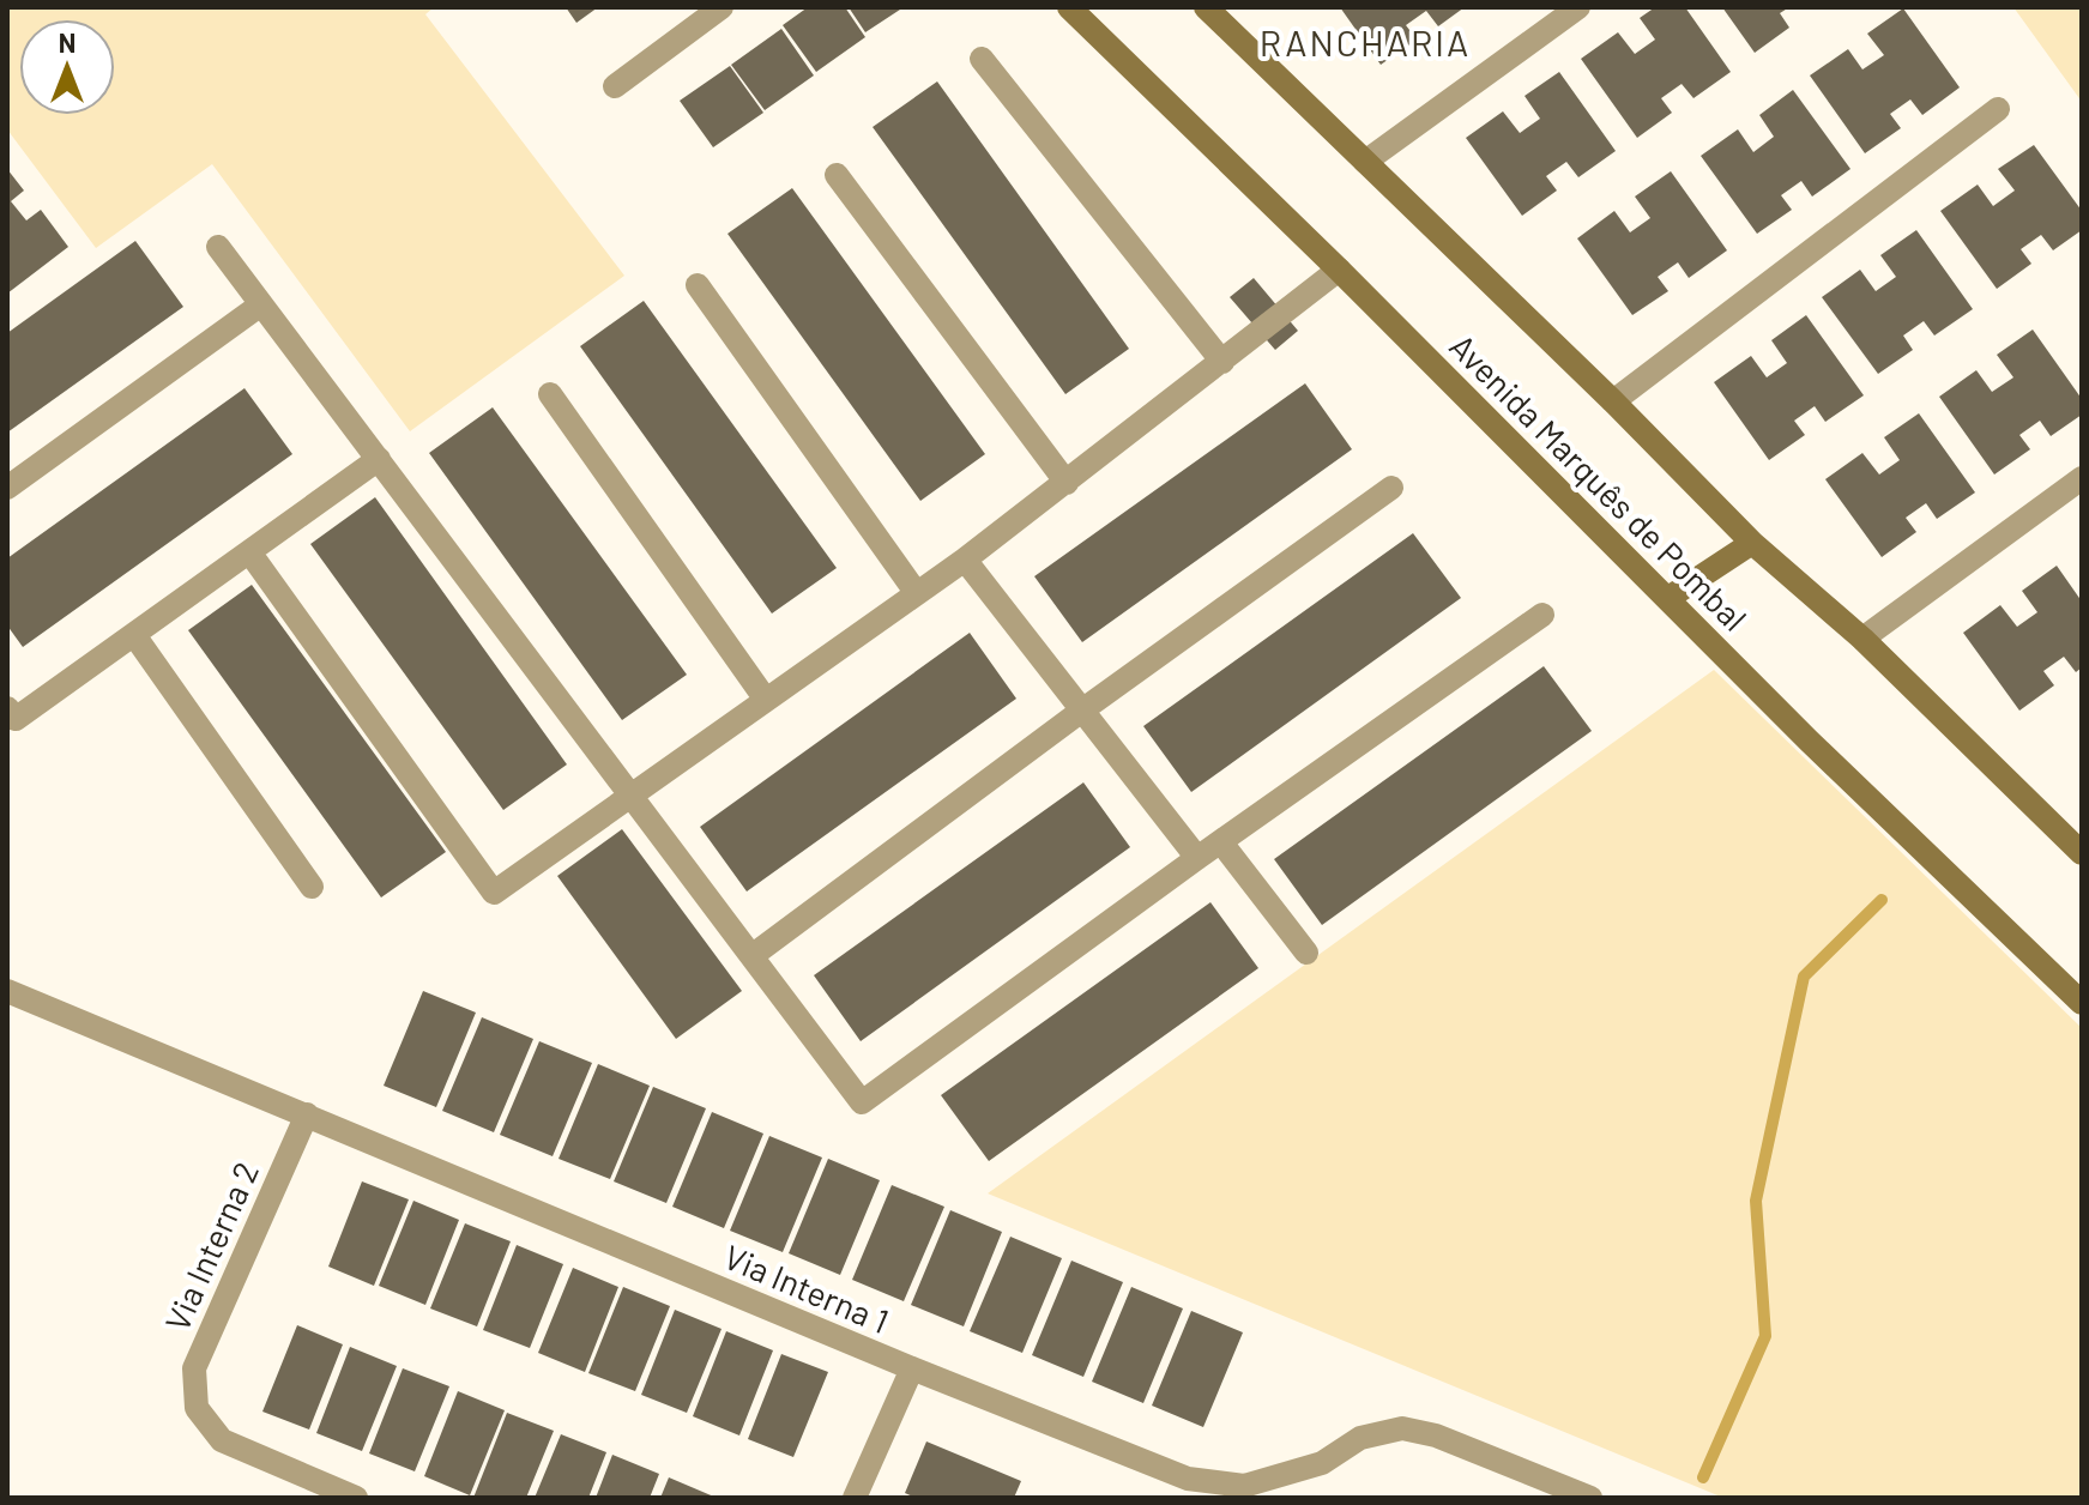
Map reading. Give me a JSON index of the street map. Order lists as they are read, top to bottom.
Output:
{
  "streets": {
    "main road": ["Avenida Marquês de Pombal"],
    "street": ["Via Interna 2", "Via Interna 1"]
  },
  "crossings": [
    ["Via Interna 2", "Via Interna 1"]
  ],
  "districts": ["RANCHARIA"],
  "north": "top"
}
